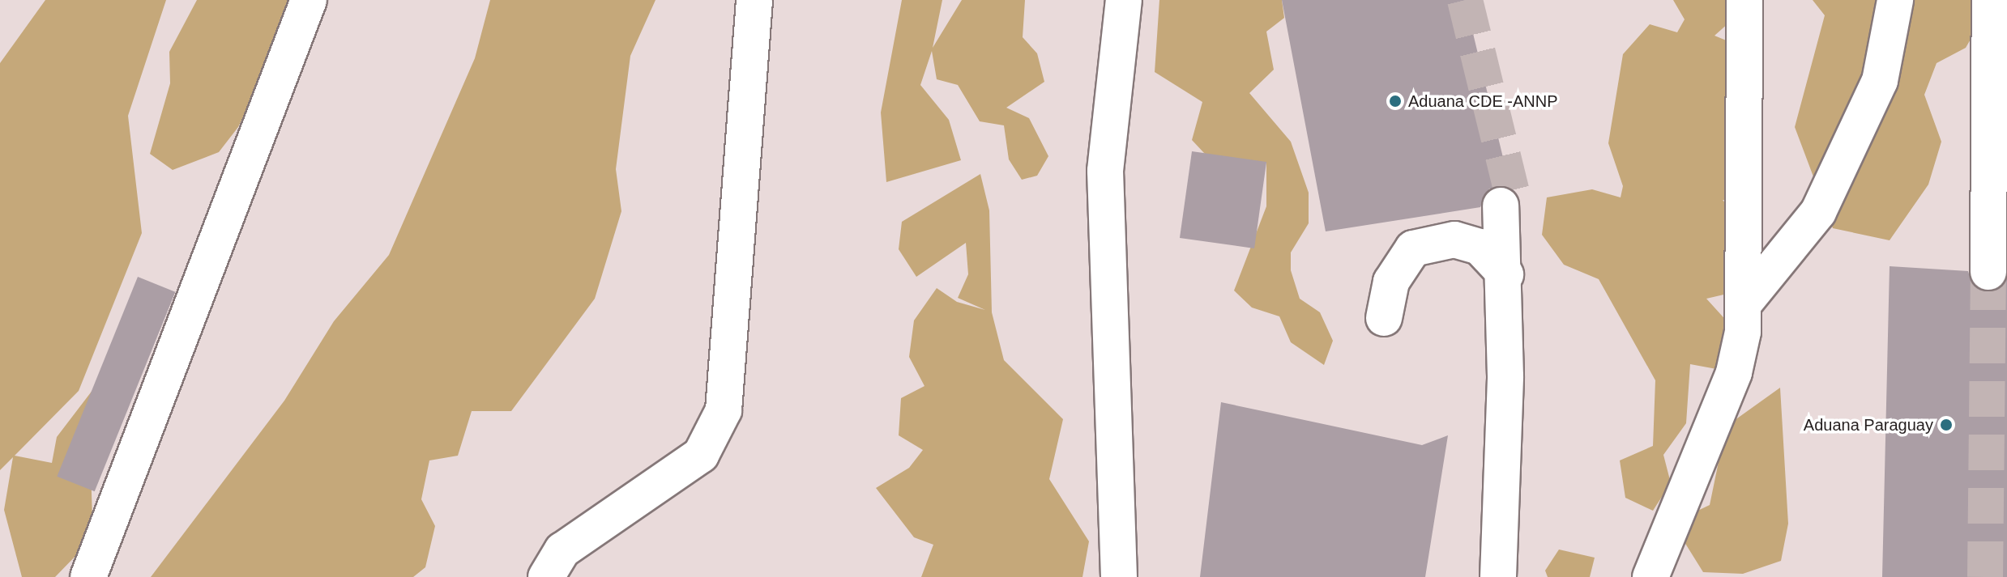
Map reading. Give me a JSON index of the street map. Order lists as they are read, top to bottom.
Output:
{
  "places": ["Aduana CDE -ANNP", "Aduana Paraguay"]
}
